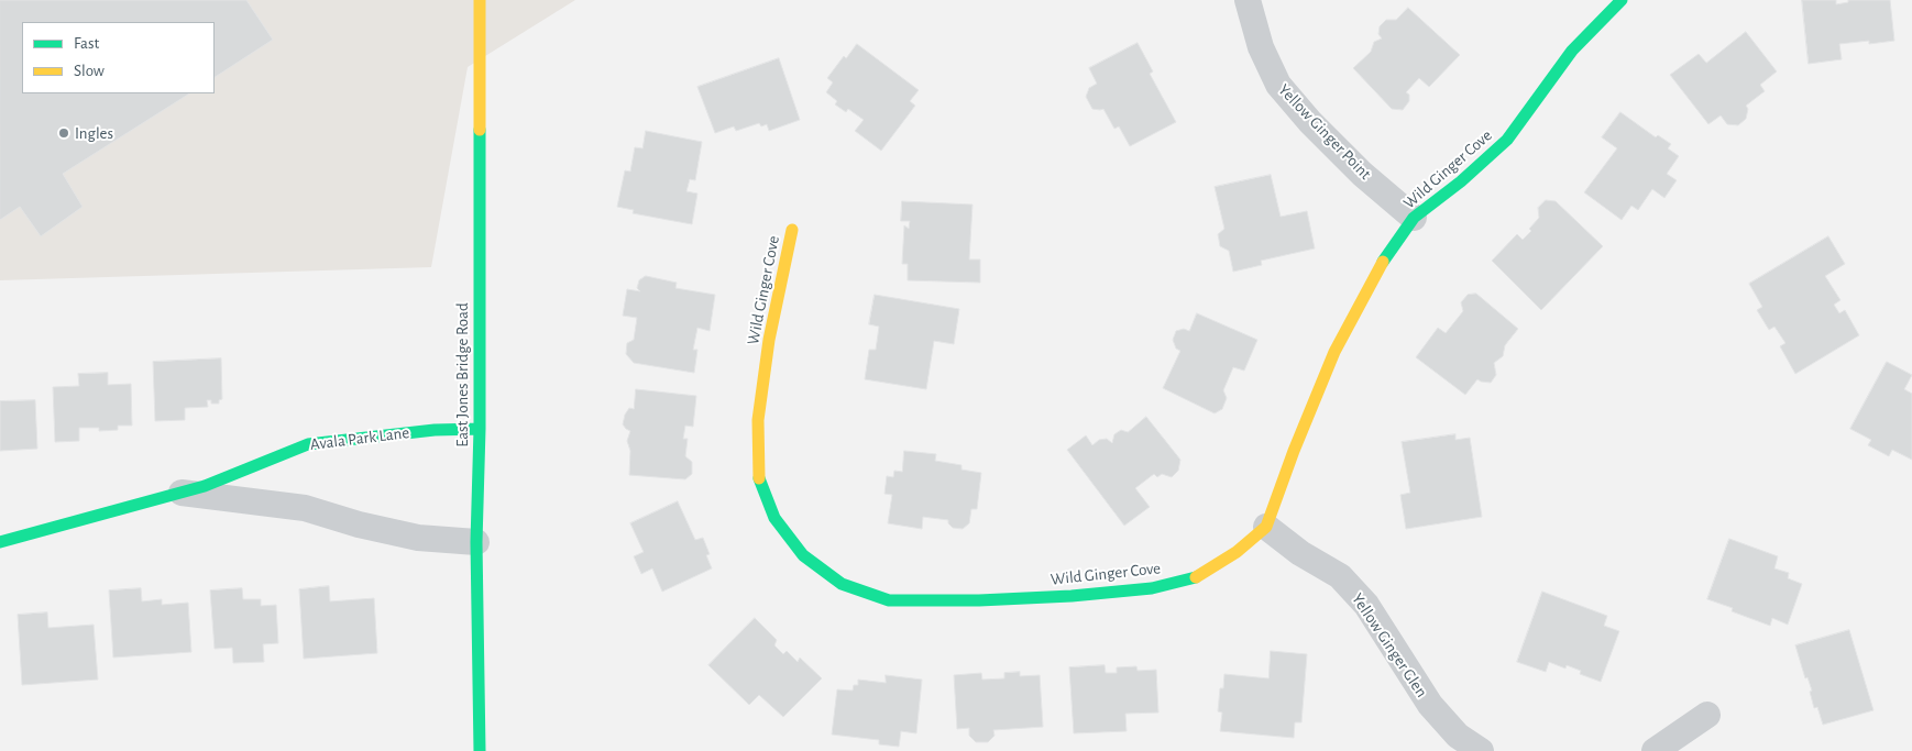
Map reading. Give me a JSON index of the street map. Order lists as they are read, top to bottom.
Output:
{
  "streets": {
    "street": [
      "Yellow Ginger Point",
      "Wild Ginger Cove",
      "East Jones Bridge Road",
      "Avala Park Lane",
      "Yellow Ginger Glen"
    ]
  },
  "crossings": [
    ["Yellow Ginger Point", "Wild Ginger Cove"],
    ["Wild Ginger Cove", "Yellow Ginger Glen"],
    ["East Jones Bridge Road", "Avala Park Lane"]
  ],
  "places": ["Ingles"],
  "legend": ["Fast", "Slow"]
}
